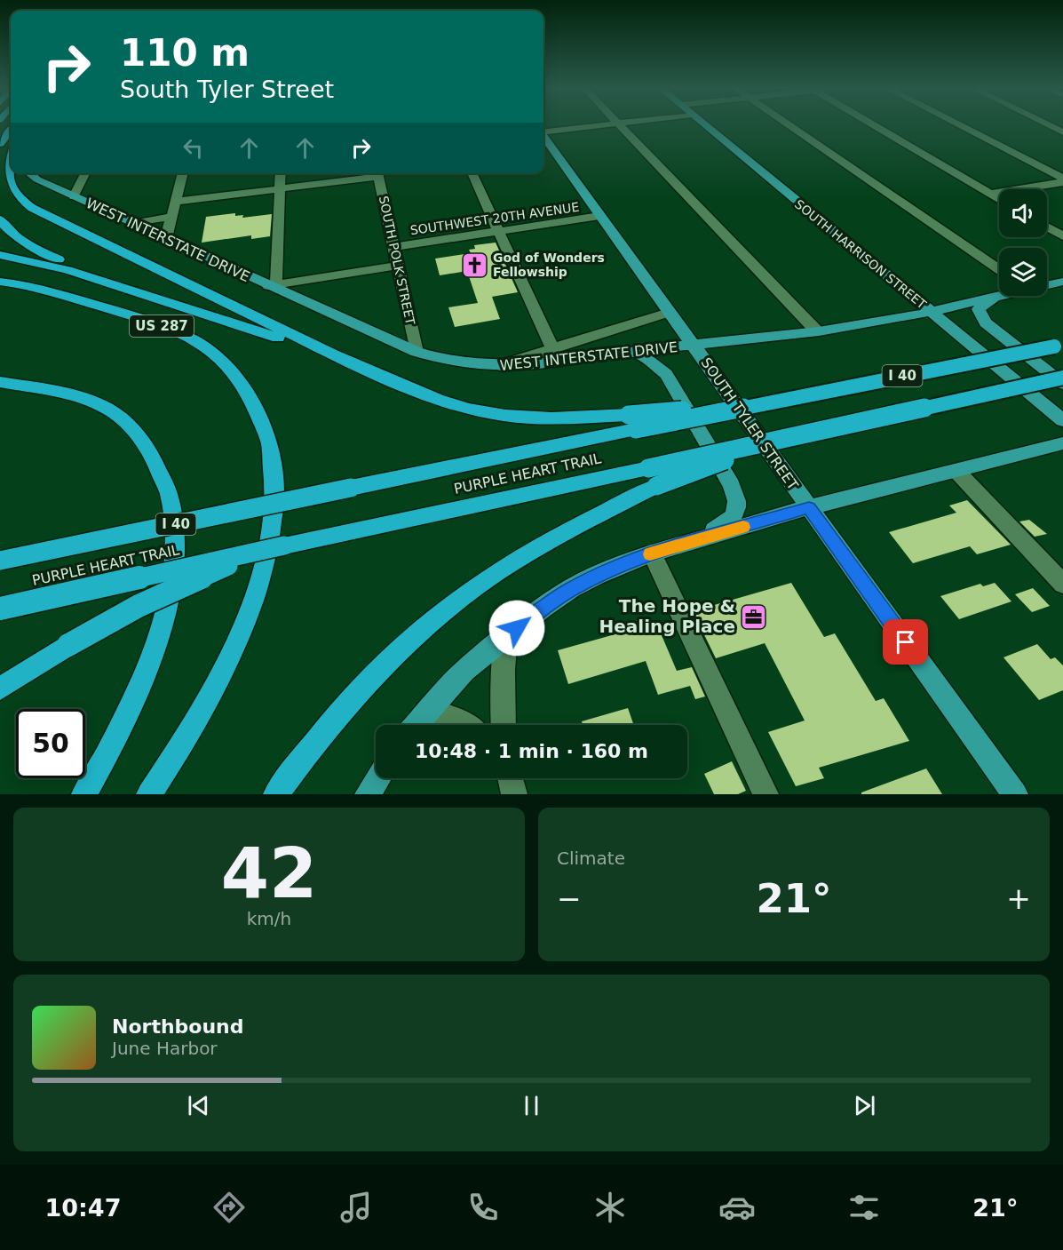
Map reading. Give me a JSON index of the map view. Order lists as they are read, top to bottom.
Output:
{
  "streets": {
    "highway": ["US 287", "I 40", "PURPLE HEART TRAIL"],
    "main road": ["WEST INTERSTATE DRIVE", "SOUTH HARRISON STREET", "SOUTH TYLER STREET"],
    "street": ["SOUTHWEST 20TH AVENUE", "SOUTH POLK STREET"]
  },
  "crossings": [
    ["SOUTHWEST 20TH AVENUE", "SOUTH POLK STREET"],
    ["SOUTHWEST 20TH AVENUE", "SOUTH TYLER STREET"],
    ["WEST INTERSTATE DRIVE", "SOUTH HARRISON STREET"],
    ["WEST INTERSTATE DRIVE", "SOUTH POLK STREET"],
    ["WEST INTERSTATE DRIVE", "SOUTH TYLER STREET"]
  ],
  "places": {
    "church": ["God of Wonders Fellowship"],
    "office": ["The Hope & Healing Place"]
  },
  "page": {
    "turn": ["110 m", "South Tyler Street"],
    "limit": "50",
    "trip": "10:48 · 1 min · 160 m",
    "tile": [
      ["42", "km/h"],
      "Climate"
    ],
    "heat": ["−", "21°", "+"],
    "song": ["Northbound", "June Harbor"],
    "tabs": ["10:47", "21°"]
  }
}
